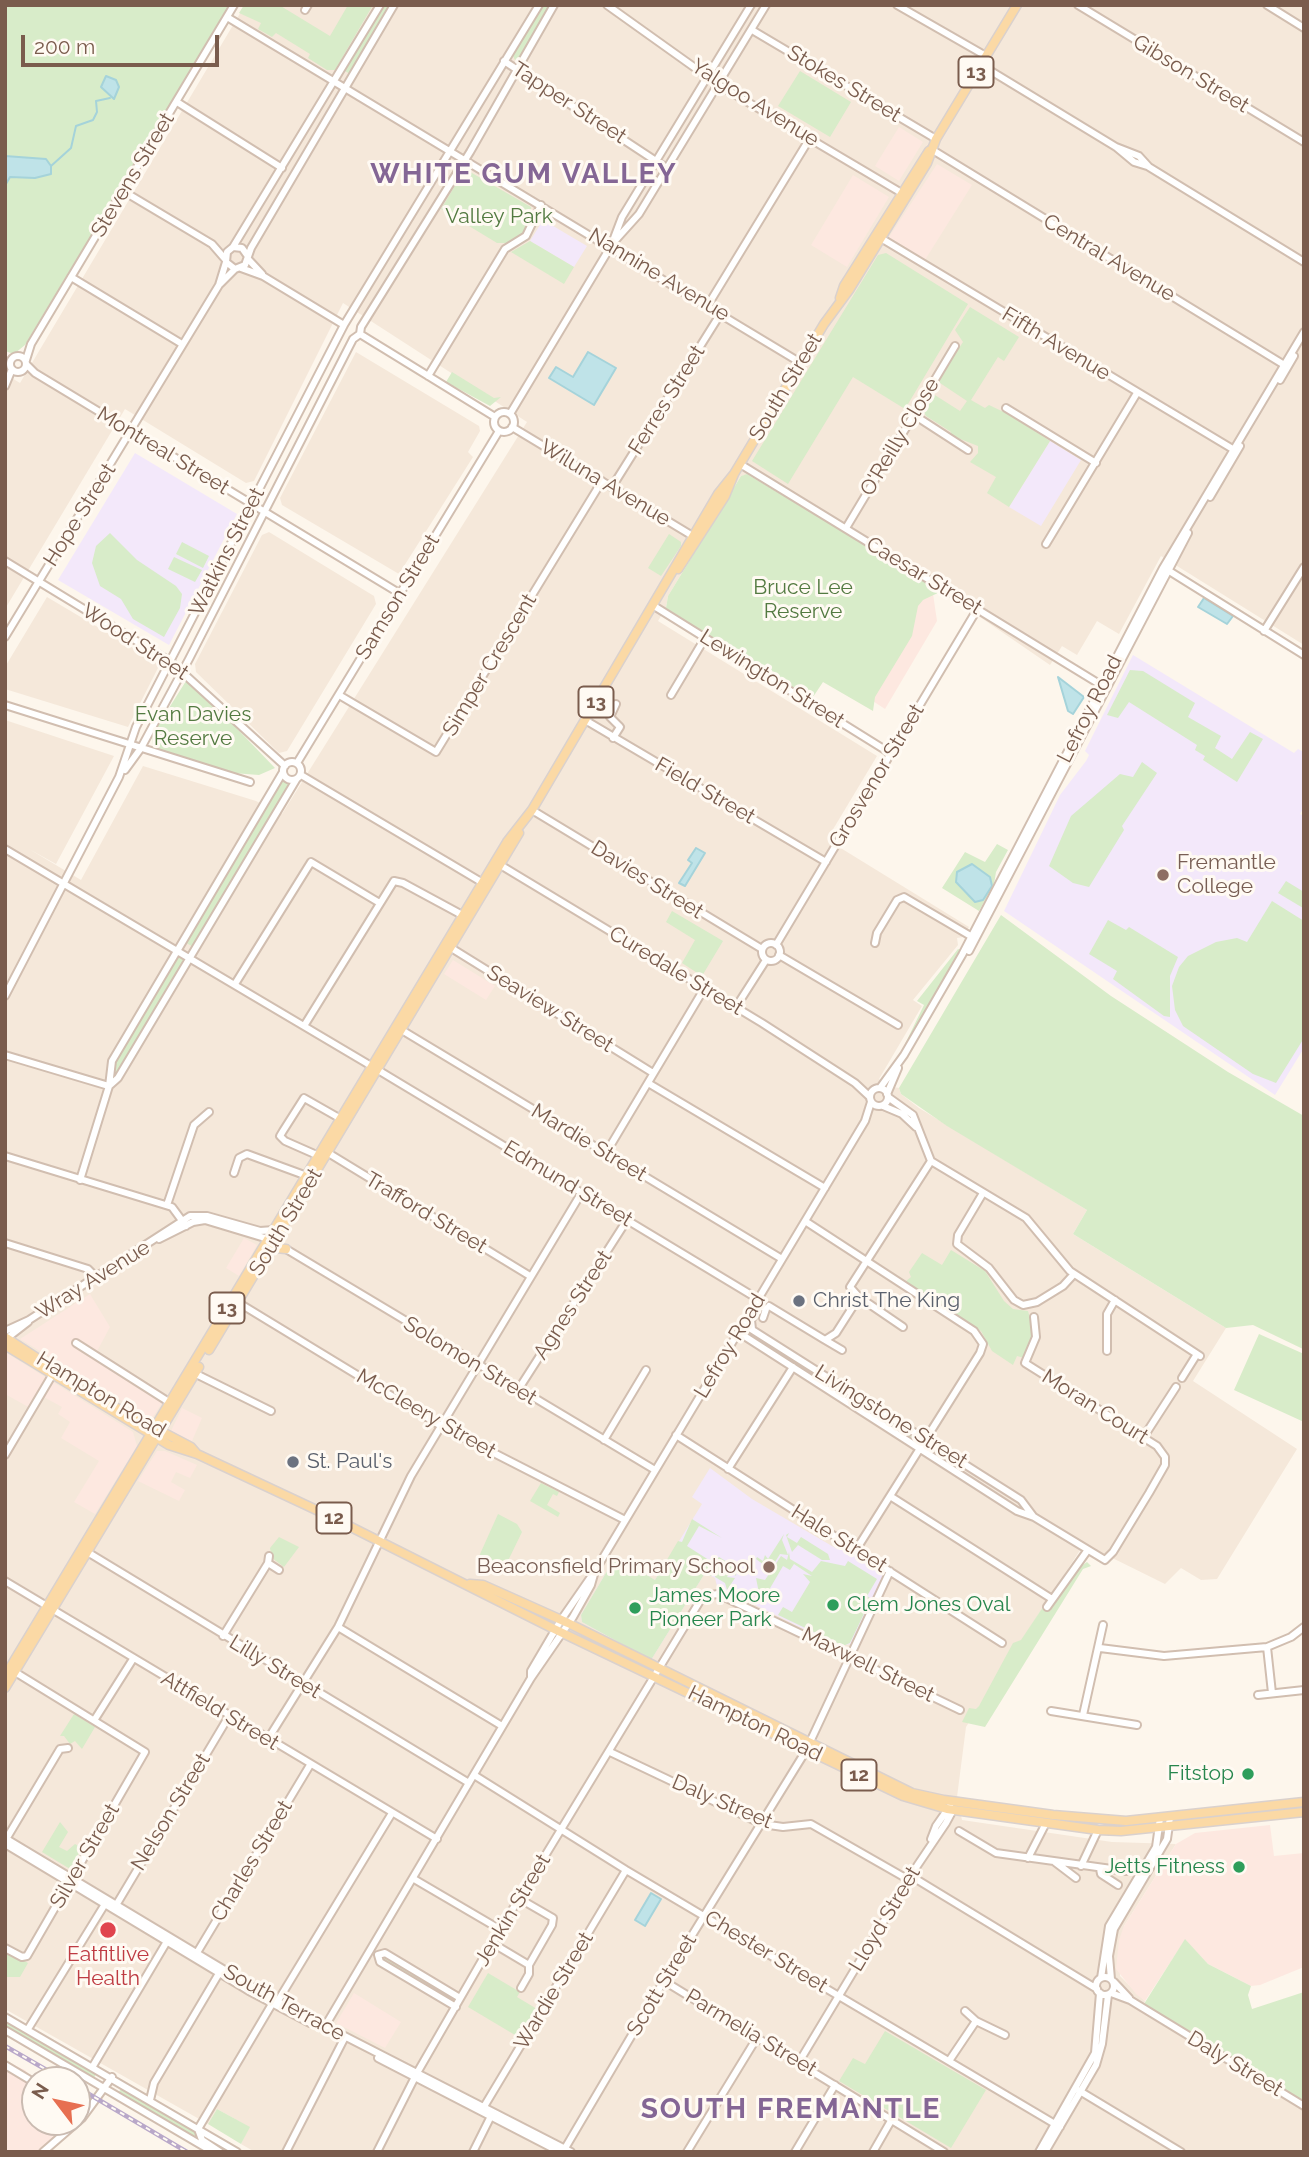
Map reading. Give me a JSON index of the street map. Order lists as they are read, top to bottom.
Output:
{
  "streets": {
    "main road": [
      "13",
      "South Street",
      "Hampton Road",
      "12"
    ],
    "street": [
      "Gibson Street",
      "Stokes Street",
      "Tapper Street",
      "Yalgoo Avenue",
      "Stevens Street",
      "Central Avenue",
      "Nannine Avenue",
      "Fifth Avenue",
      "Ferres Street",
      "O'Reilly Close",
      "Montreal Street",
      "Wiluna Avenue",
      "Hope Street",
      "Watkins Street",
      "Caesar Street",
      "Samson Street",
      "Wood Street",
      "Simper Crescent",
      "Lewington Street",
      "Lefroy Road",
      "Grosvenor Street",
      "Field Street",
      "Davies Street",
      "Curedale Street",
      "Seaview Street",
      "Mardie Street",
      "Edmund Street",
      "Trafford Street",
      "Wray Avenue",
      "Agnes Street",
      "Solomon Street",
      "Moran Court",
      "McCleery Street",
      "Livingstone Street",
      "Hale Street",
      "Maxwell Street",
      "Lilly Street",
      "Attfield Street",
      "Daly Street",
      "Nelson Street",
      "Silver Street",
      "Charles Street",
      "Jenkin Street",
      "Lloyd Street",
      "Chester Street",
      "Scott Street",
      "Wardie Street",
      "South Terrace",
      "Parmelia Street"
    ]
  },
  "crossings": [
    ["Stokes Street", "South Street"],
    ["Tapper Street", "Watkins Street"],
    ["Yalgoo Avenue", "South Street"],
    ["Stevens Street", "Nannine Avenue"],
    ["Stevens Street", "Montreal Street"],
    ["Central Avenue", "South Street"],
    ["Central Avenue", "Lefroy Road"],
    ["Nannine Avenue", "South Street"],
    ["Nannine Avenue", "Ferres Street"],
    ["Nannine Avenue", "Watkins Street"],
    ["Fifth Avenue", "South Street"],
    ["Fifth Avenue", "Lefroy Road"],
    ["South Street", "Wiluna Avenue"],
    ["South Street", "Caesar Street"],
    ["South Street", "Lewington Street"],
    ["South Street", "Field Street"],
    ["South Street", "Davies Street"],
    ["South Street", "Curedale Street"],
    ["South Street", "Seaview Street"],
    ["South Street", "Mardie Street"],
    ["South Street", "Edmund Street"],
    ["South Street", "Trafford Street"],
    ["South Street", "Solomon Street"],
    ["South Street", "Hampton Road"],
    ["South Street", "McCleery Street"],
    ["South Street", "Lilly Street"],
    ["South Street", "Attfield Street"],
    ["Ferres Street", "Wiluna Avenue"],
    ["O'Reilly Close", "Caesar Street"],
    ["Montreal Street", "Hope Street"],
    ["Montreal Street", "Watkins Street"],
    ["Montreal Street", "Samson Street"],
    ["Wiluna Avenue", "Samson Street"],
    ["Wiluna Avenue", "Simper Crescent"],
    ["Hope Street", "Wood Street"],
    ["Watkins Street", "Wood Street"],
    ["Watkins Street", "Edmund Street"],
    ["Caesar Street", "Lefroy Road"],
    ["Caesar Street", "Grosvenor Street"],
    ["Samson Street", "Wood Street"],
    ["Samson Street", "Simper Crescent"],
    ["Lewington Street", "Grosvenor Street"],
    ["Lefroy Road", "Curedale Street"],
    ["Lefroy Road", "Mardie Street"],
    ["Lefroy Road", "Edmund Street"],
    ["Lefroy Road", "Solomon Street"],
    ["Lefroy Road", "Hampton Road"],
    ["Lefroy Road", "McCleery Street"],
    ["Lefroy Road", "Livingstone Street"],
    ["Lefroy Road", "Hale Street"],
    ["Lefroy Road", "Lilly Street"],
    ["Lefroy Road", "Attfield Street"],
    ["Lefroy Road", "Chester Street"],
    ["Lefroy Road", "South Terrace"],
    ["Grosvenor Street", "Field Street"],
    ["Grosvenor Street", "Davies Street"],
    ["Edmund Street", "Agnes Street"],
    ["Wray Avenue", "Solomon Street"],
    ["Wray Avenue", "Hampton Road"],
    ["Agnes Street", "Solomon Street"],
    ["Hampton Road", "Maxwell Street"],
    ["Hampton Road", "Jenkin Street"],
    ["Hampton Road", "Scott Street"],
    ["Moran Court", "Livingstone Street"],
    ["Hale Street", "Scott Street"],
    ["Maxwell Street", "Jenkin Street"],
    ["Maxwell Street", "Scott Street"],
    ["Attfield Street", "Nelson Street"],
    ["Attfield Street", "Charles Street"],
    ["Daly Street", "Jenkin Street"],
    ["Daly Street", "Lloyd Street"],
    ["Daly Street", "Scott Street"],
    ["Nelson Street", "South Terrace"],
    ["Silver Street", "South Terrace"],
    ["Charles Street", "South Terrace"],
    ["Jenkin Street", "Chester Street"],
    ["Jenkin Street", "South Terrace"],
    ["Lloyd Street", "Chester Street"],
    ["Lloyd Street", "Parmelia Street"],
    ["Chester Street", "Scott Street"],
    ["Chester Street", "Wardie Street"],
    ["Scott Street", "South Terrace"],
    ["Scott Street", "Parmelia Street"],
    ["Wardie Street", "South Terrace"]
  ],
  "districts": ["WHITE GUM VALLEY", "SOUTH FREMANTLE"],
  "parks": ["Valley Park", "Bruce Lee Reserve", "Evan Davies Reserve"],
  "places": [
    "Fremantle College",
    "Christ The King",
    "St. Paul's",
    "Beaconsfield Primary School",
    "Clem Jones Oval",
    "James Moore Pioneer Park",
    "Fitstop",
    "Jetts Fitness",
    "Eatfitlive Health"
  ],
  "scale_bar": "200 m",
  "north": "top left"
}
